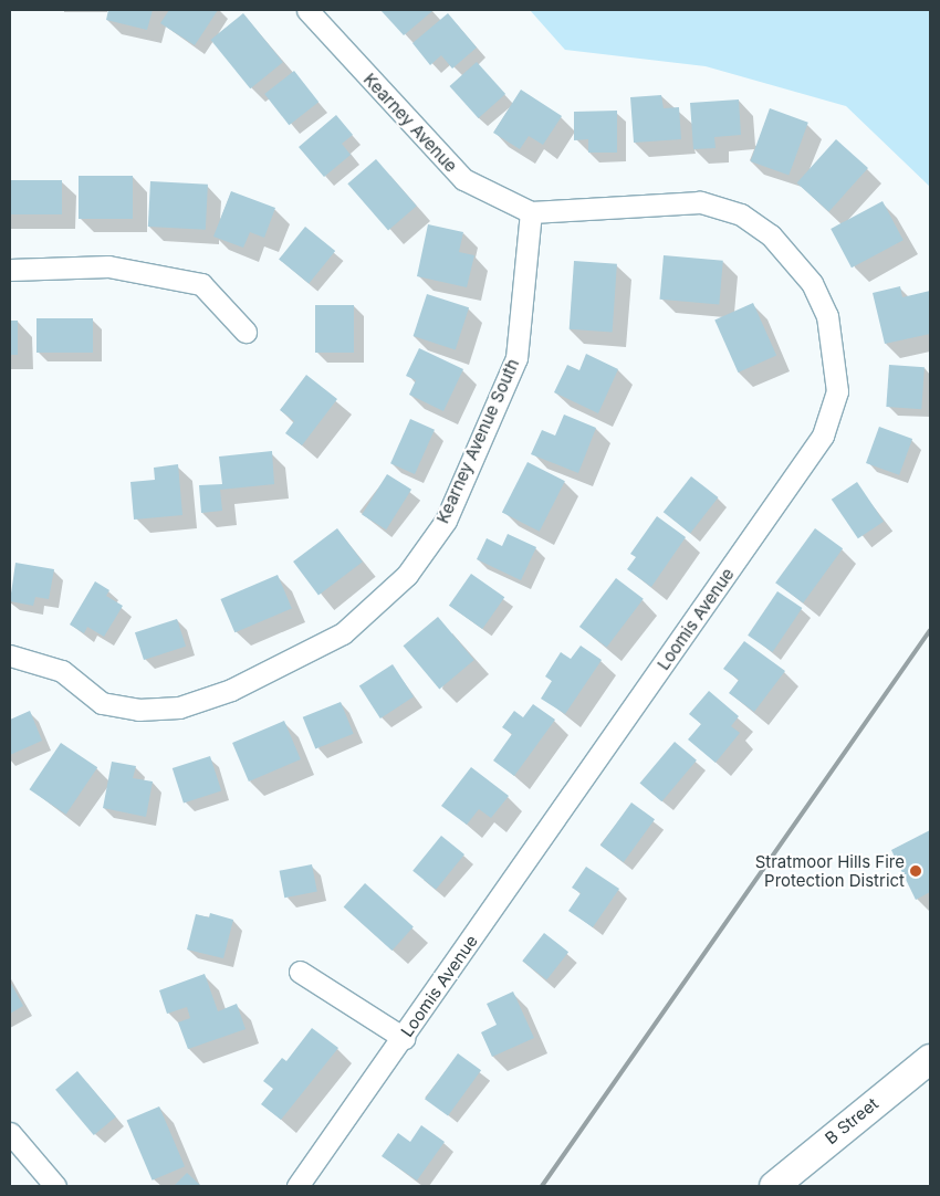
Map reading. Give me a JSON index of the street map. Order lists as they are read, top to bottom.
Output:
{
  "streets": {
    "main road": ["B Street"],
    "street": ["Kearney Avenue", "Kearney Avenue South", "Loomis Avenue"]
  },
  "crossings": [
    ["Kearney Avenue", "Kearney Avenue South"],
    ["Kearney Avenue", "Loomis Avenue"],
    ["Kearney Avenue South", "Loomis Avenue"]
  ],
  "places": ["Stratmoor Hills Fire Protection District"]
}
